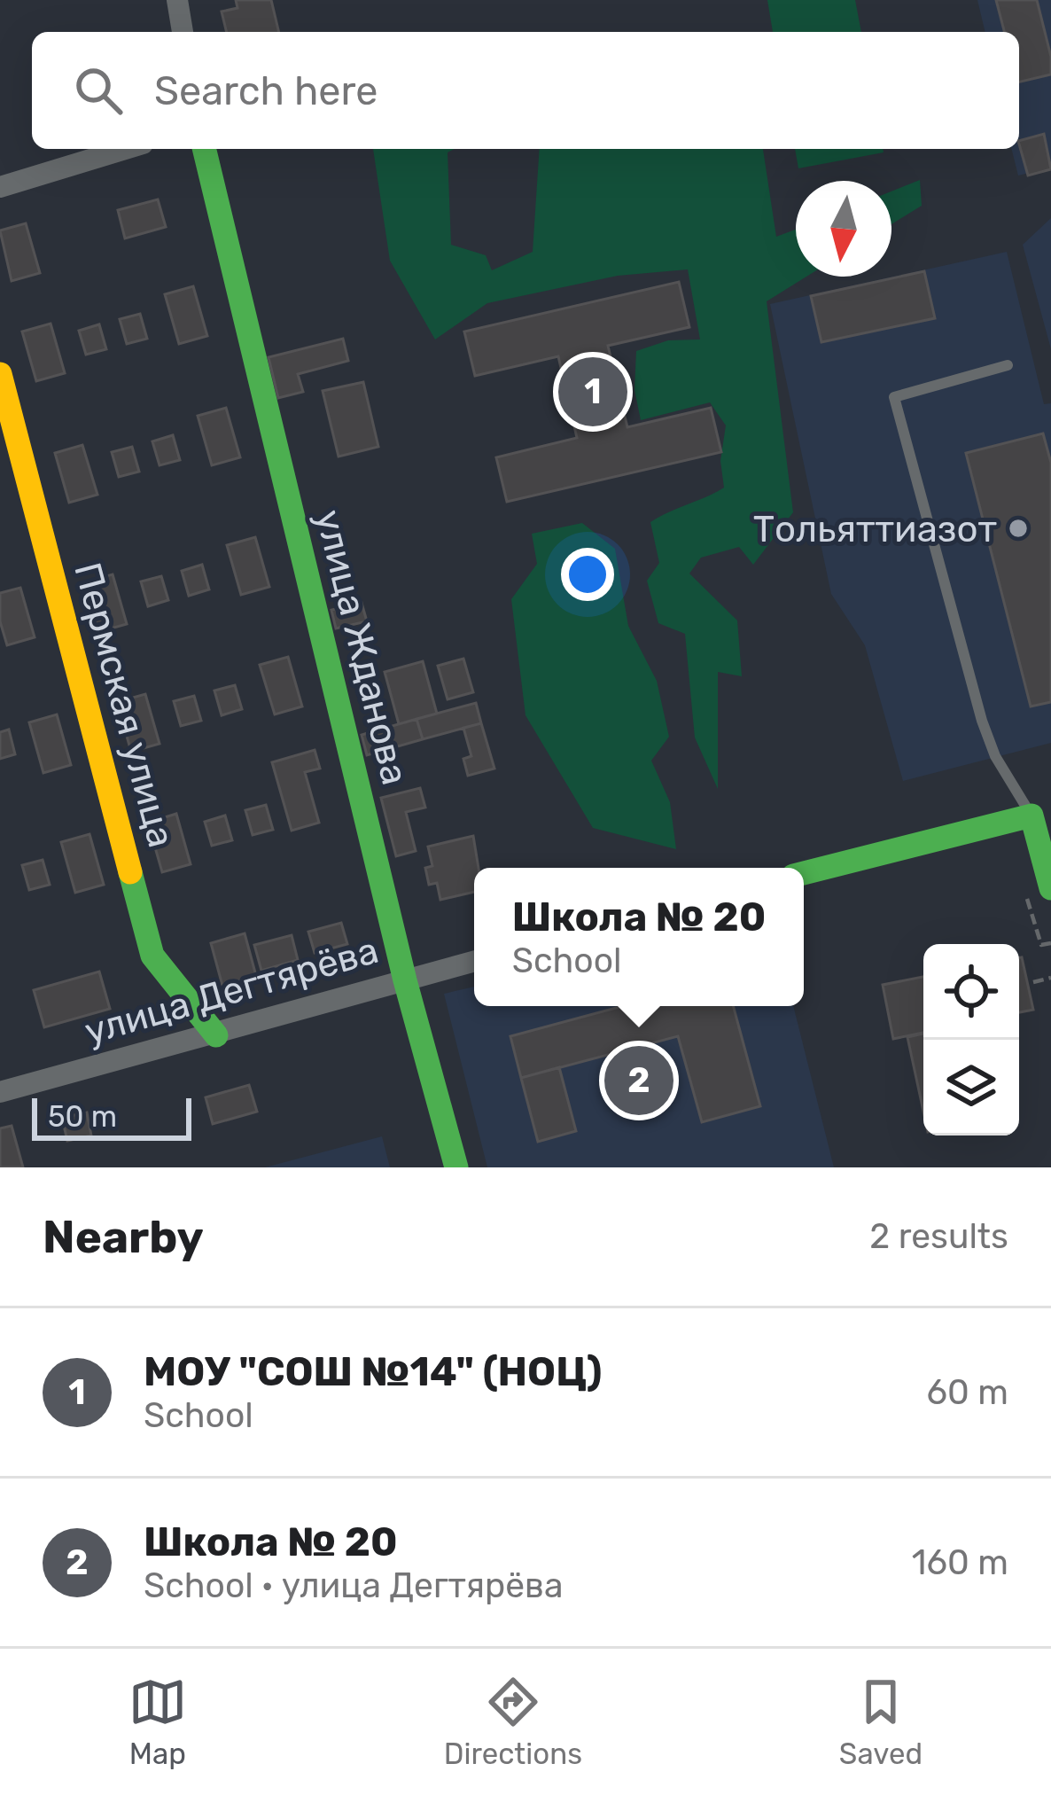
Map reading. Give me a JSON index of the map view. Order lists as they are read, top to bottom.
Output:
{
  "streets": {
    "street": ["улица Жданова", "Пермская улица", "улица Дегтярёва"]
  },
  "crossings": [
    ["улица Жданова", "улица Дегтярёва"],
    ["Пермская улица", "улица Дегтярёва"]
  ],
  "places": ["Тольяттиазот"],
  "scale_bar": "50 m",
  "north": "bottom",
  "page": {
    "search": "Search here",
    "pins": ["1", "2"],
    "popup": ["Школа № 20", "School"],
    "scale": "50 m",
    "heading": ["Nearby", "2 results"],
    "list": [
      {
        "mark": "1",
        "name": "МОУ \"СОШ №14\" (НОЦ)",
        "note": "School",
        "value": "60 m"
      },
      {
        "mark": "2",
        "name": "Школа № 20",
        "note": "School · улица Дегтярёва",
        "value": "160 m"
      }
    ],
    "nav": ["Map", "Directions", "Saved"]
  }
}
